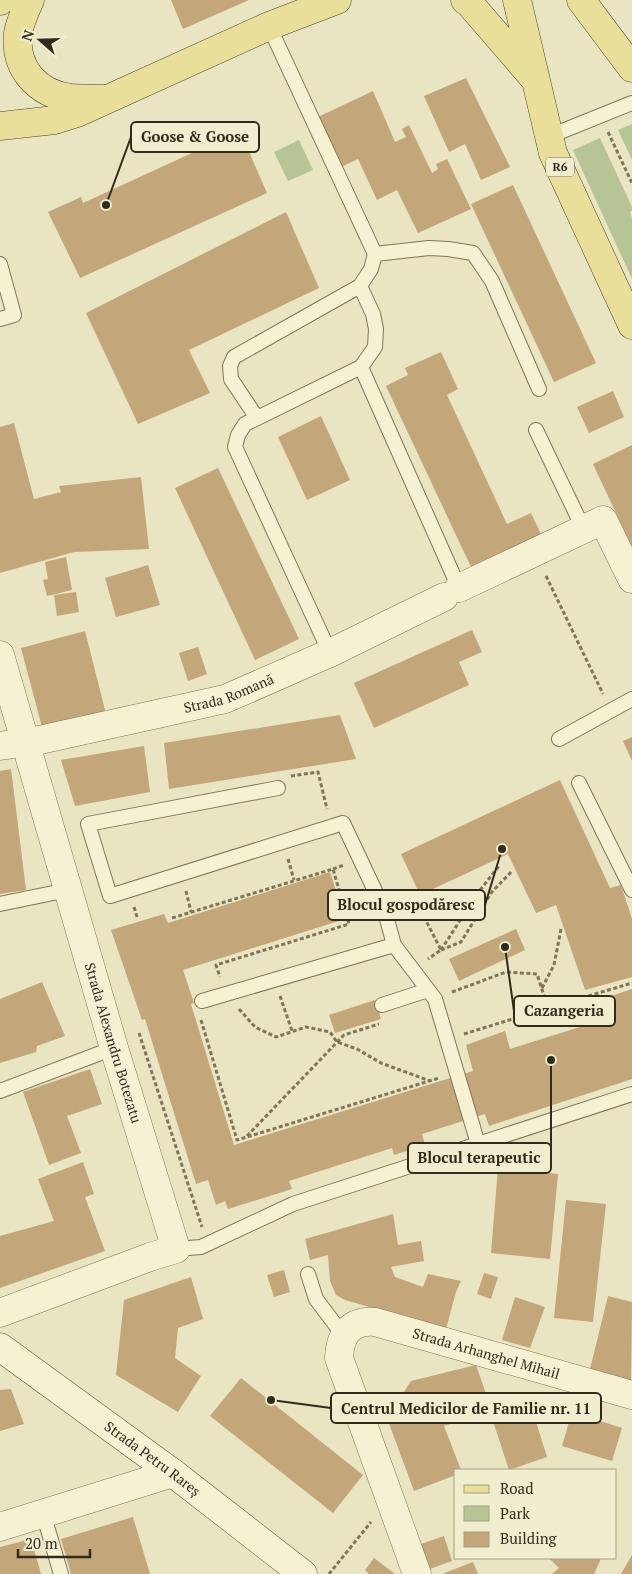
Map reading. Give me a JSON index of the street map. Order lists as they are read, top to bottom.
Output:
{
  "streets": {
    "main road": ["R6"],
    "street": [
      "Strada Romană",
      "Strada Alexandru Botezatu",
      "Strada Arhanghel Mihail",
      "Strada Petru Rareș"
    ]
  },
  "crossings": [
    ["Strada Romană", "Strada Alexandru Botezatu"]
  ],
  "places": [
    "Goose & Goose",
    "Blocul gospodăresc",
    "Cazangeria",
    "Blocul terapeutic",
    "Centrul Medicilor de Familie nr. 11"
  ],
  "legend": ["Road", "Park", "Building"],
  "scale_bar": "20 m",
  "north": "left"
}
